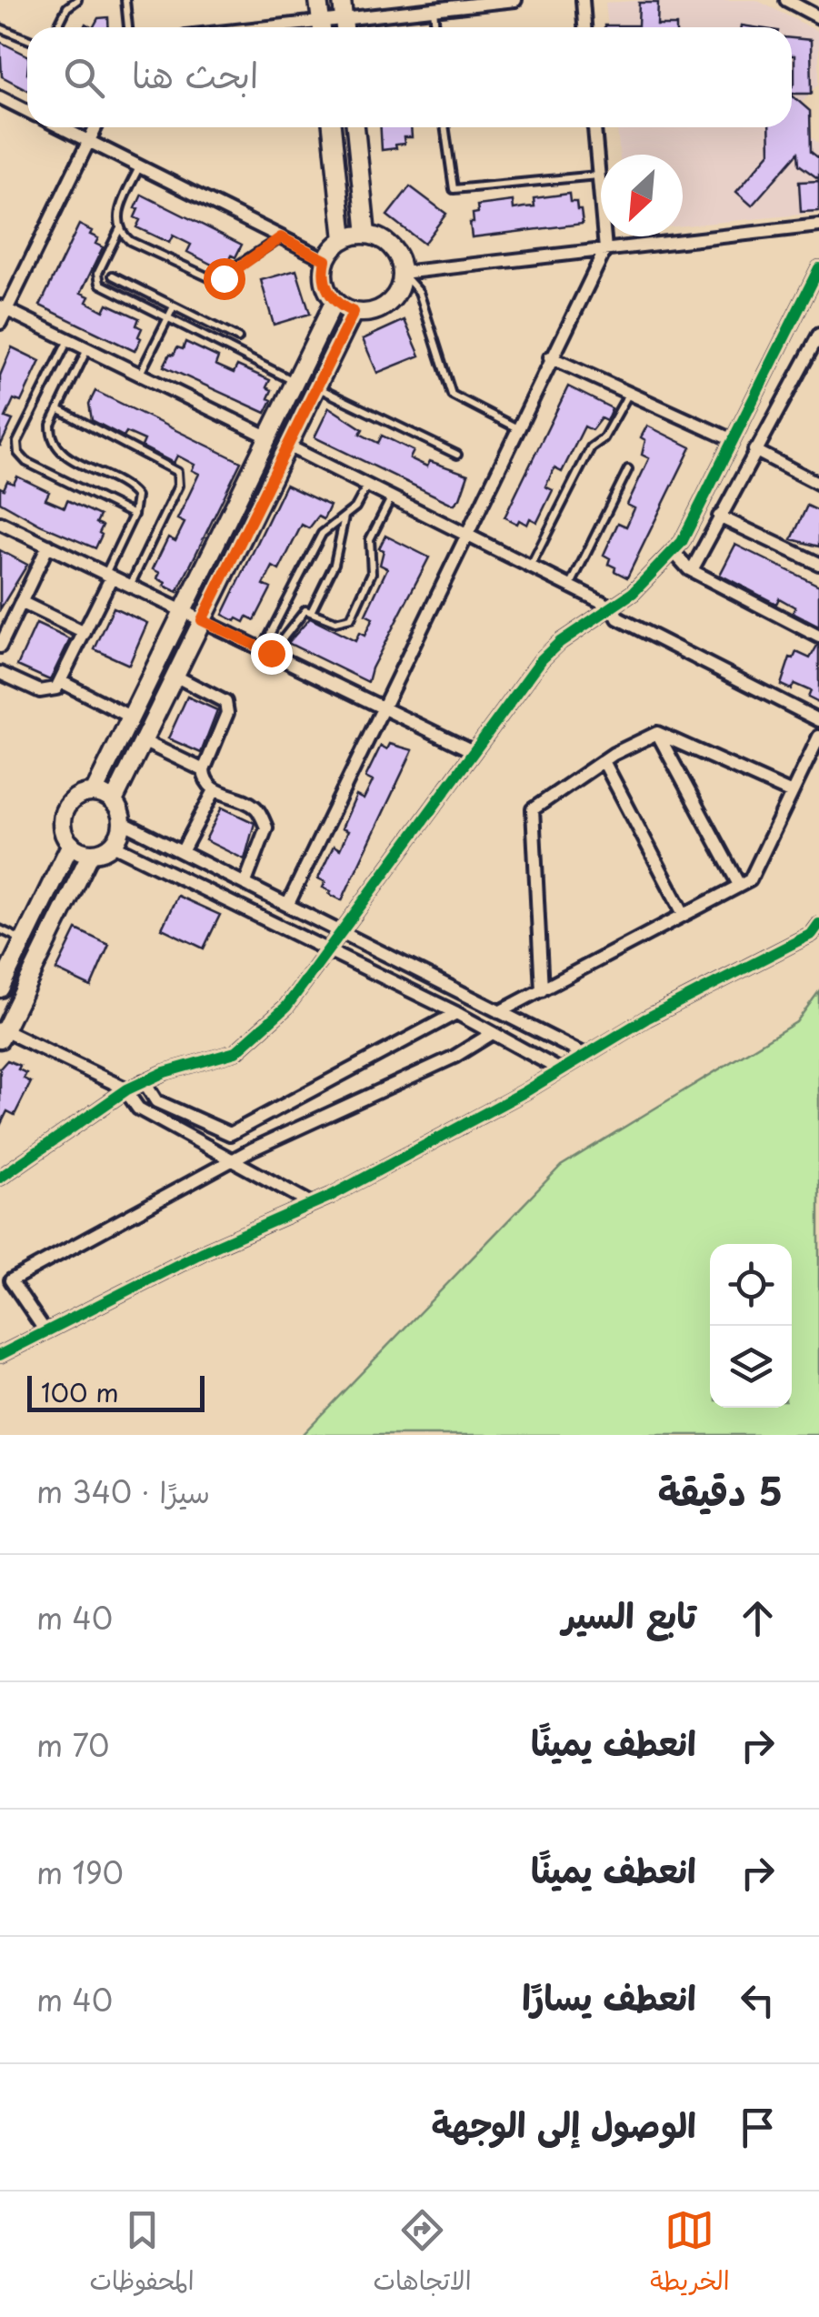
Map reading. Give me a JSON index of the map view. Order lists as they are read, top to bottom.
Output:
{
  "scale_bar": "100 m",
  "north": "bottom left",
  "page": {
    "search": "ابحث هنا",
    "scale": "100 m",
    "heading": ["5 دقيقة", "سيرًا · 340 m"],
    "list": [
      ["تابع السير", "40 m"],
      ["انعطف يمينًا", "70 m"],
      ["انعطف يمينًا", "190 m"],
      ["انعطف يسارًا", "40 m"],
      "الوصول إلى الوجهة"
    ],
    "nav": ["الخريطة", "الاتجاهات", "المحفوظات"]
  }
}
